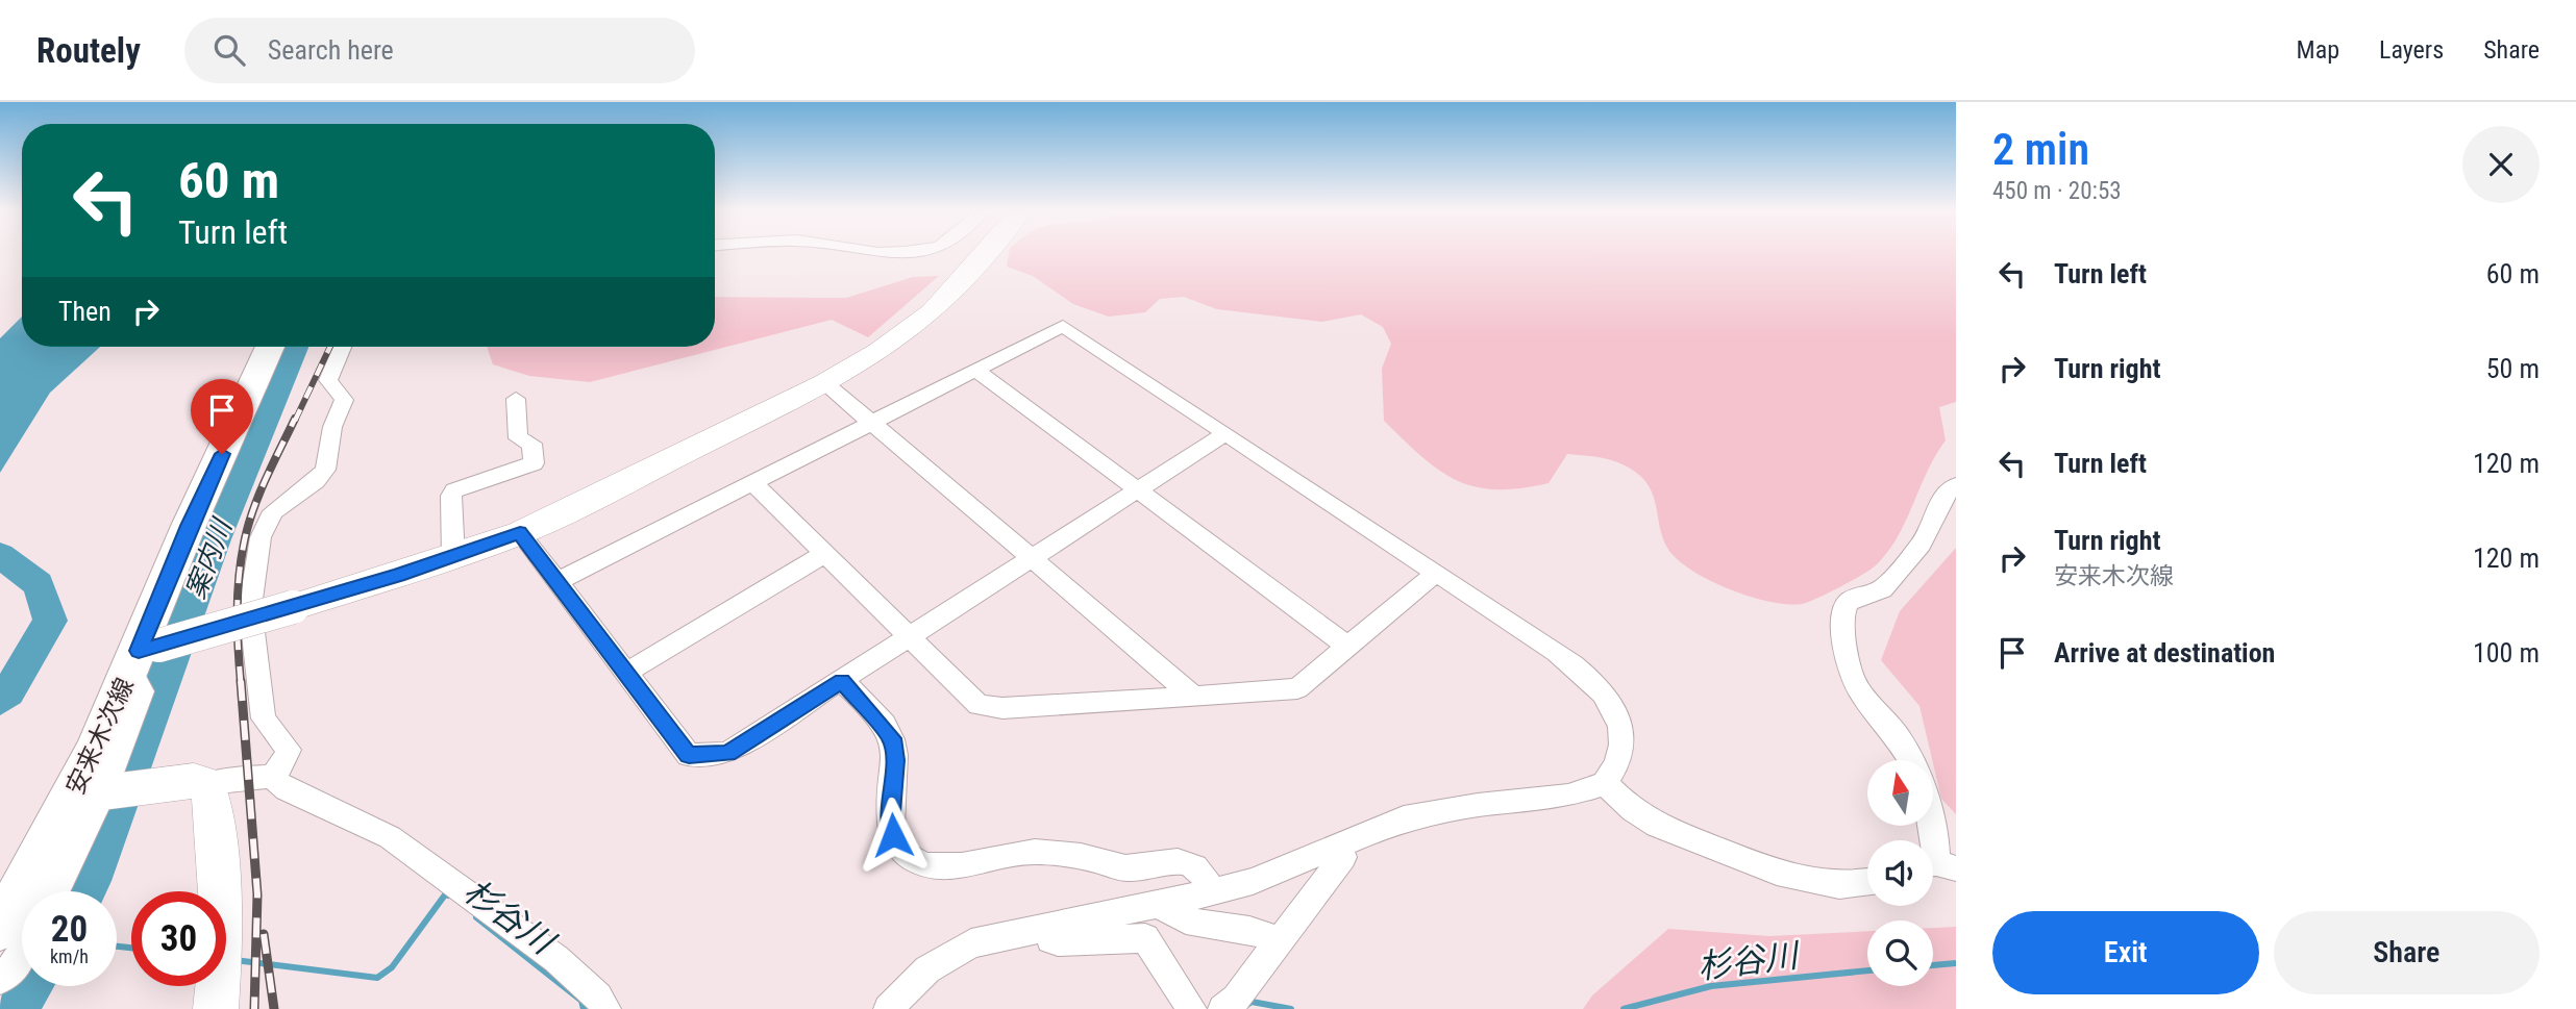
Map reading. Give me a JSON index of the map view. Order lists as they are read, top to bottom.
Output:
{
  "streets": {
    "main road": ["安来木次線"]
  },
  "water": ["案内川", "杉谷川"],
  "north": "top",
  "page": {
    "header": "Routely",
    "search": "Search here",
    "nav": ["Map", "Layers", "Share"],
    "heading": ["2 min", "450 m · 20:53"],
    "turn": ["60 m", "Turn left"],
    "list": [
      {
        "name": "Turn left",
        "value": "60 m"
      },
      {
        "name": "Turn right",
        "value": "50 m"
      },
      {
        "name": "Turn left",
        "value": "120 m"
      },
      {
        "name": "Turn right",
        "note": "安来木次線",
        "value": "120 m"
      },
      {
        "name": "Arrive at destination",
        "value": "100 m"
      }
    ],
    "then": "Then",
    "speed": "20 km/h",
    "limit": "30",
    "buttons": ["Exit", "Share"]
  }
}
